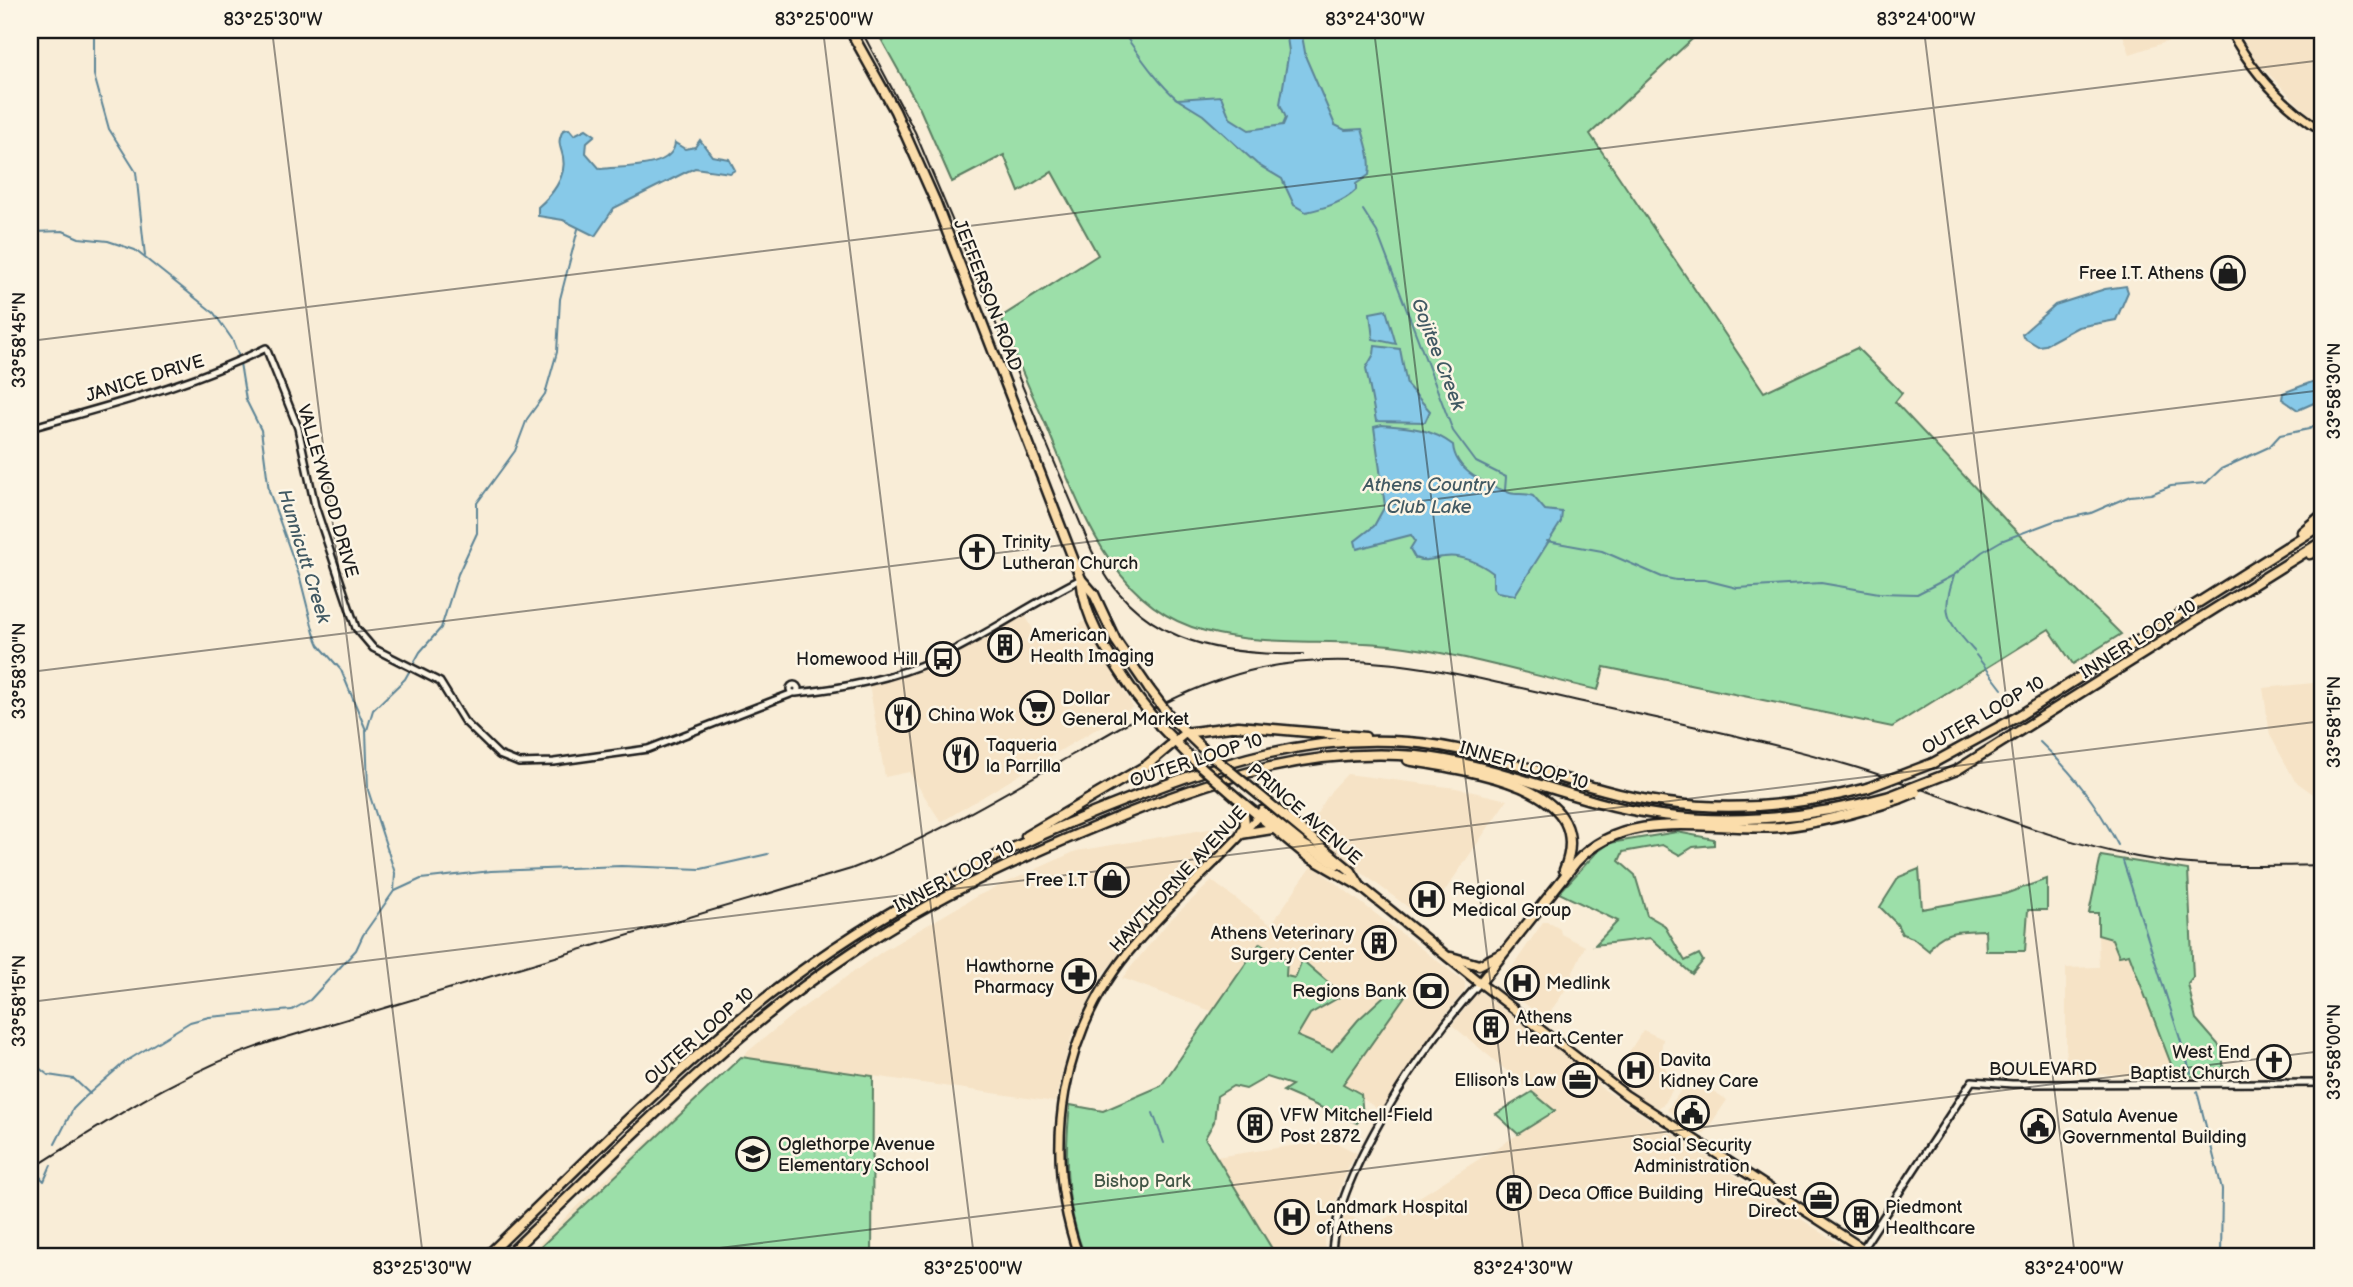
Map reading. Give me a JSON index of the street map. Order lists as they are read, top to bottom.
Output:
{
  "streets": {
    "highway": [
      "JEFFERSON ROAD",
      "INNER LOOP 10",
      "OUTER LOOP 10",
      "PRINCE AVENUE"
    ],
    "main road": ["HAWTHORNE AVENUE"],
    "street": ["JANICE DRIVE", "VALLEYWOOD DRIVE", "BOULEVARD"]
  },
  "crossings": [
    ["JEFFERSON ROAD", "VALLEYWOOD DRIVE"],
    ["JEFFERSON ROAD", "PRINCE AVENUE"],
    ["JANICE DRIVE", "VALLEYWOOD DRIVE"],
    ["PRINCE AVENUE", "HAWTHORNE AVENUE"],
    ["PRINCE AVENUE", "BOULEVARD"]
  ],
  "water": ["Gojitee Creek", "Athens Country Club Lake", "Hunnicutt Creek"],
  "parks": ["Bishop Park"],
  "places": {
    "shop": ["Free I.T. Athens", "Free I.T"],
    "church": ["Trinity Lutheran Church", "West End Baptist Church"],
    "building": [
      "American Health Imaging",
      "Athens Veterinary Surgery Center",
      "Athens Heart Center",
      "VFW Mitchell-Field Post 2872",
      "Deca Office Building",
      "Piedmont Healthcare"
    ],
    "bus stop": ["Homewood Hill"],
    "supermarket": ["Dollar General Market"],
    "restaurant": ["China Wok", "Taqueria la Parrilla"],
    "hospital": [
      "Regional Medical Group",
      "Medlink",
      "Davita Kidney Care",
      "Landmark Hospital of Athens"
    ],
    "pharmacy": ["Hawthorne Pharmacy"],
    "bank": ["Regions Bank"],
    "office": ["Ellison's Law", "HireQuest Direct"],
    "public building": ["Social Security Administration", "Satula Avenue Governmental Building"],
    "school or university": ["Oglethorpe Avenue Elementary School"]
  },
  "coordinates": [
    "83°25'30\"W",
    "83°25'00\"W",
    "83°24'30\"W",
    "83°24'00\"W",
    "33°58'45\"N",
    "33°58'30\"N",
    "33°58'15\"N",
    "33°58'00\"N"
  ]
}
